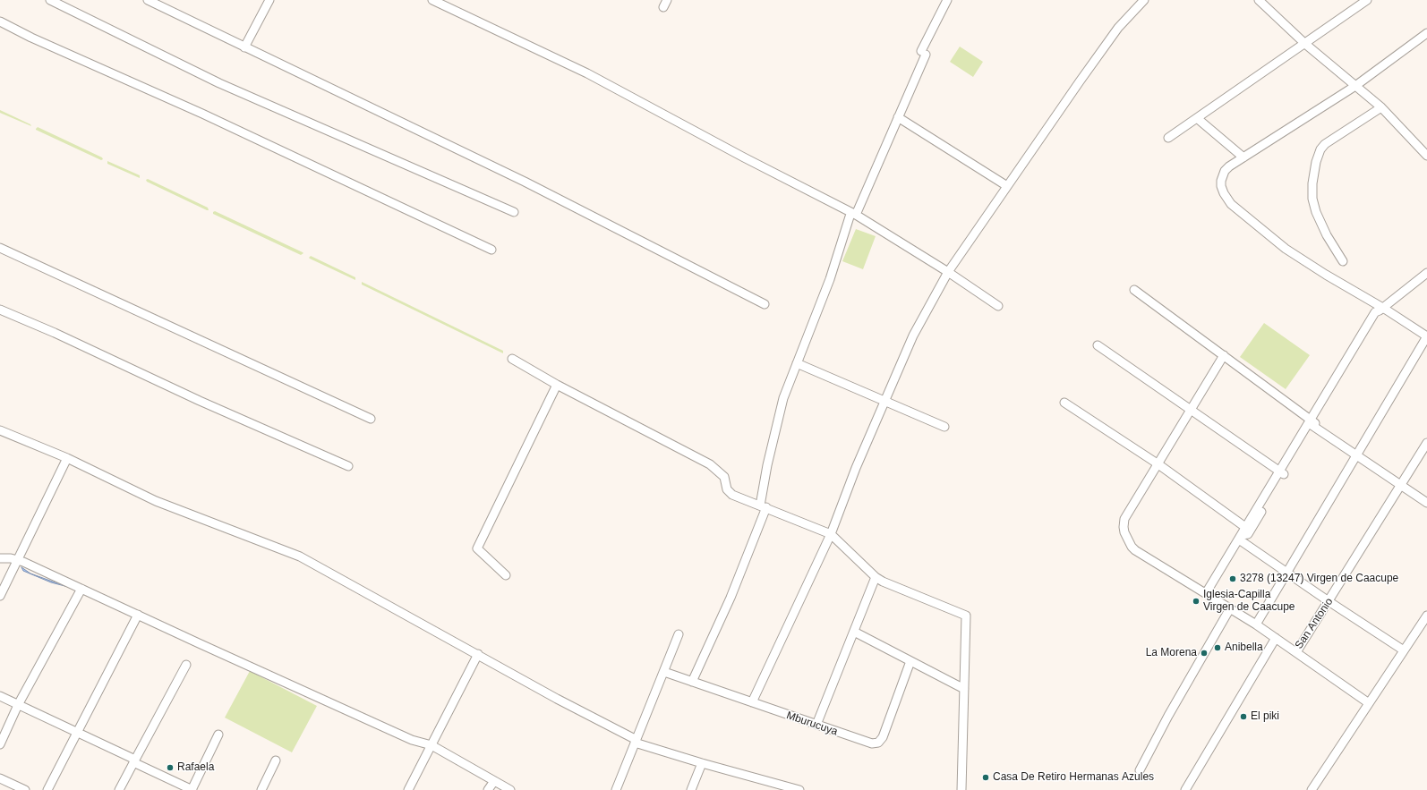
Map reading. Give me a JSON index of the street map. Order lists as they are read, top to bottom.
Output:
{
  "streets": {
    "street": ["San Antonio", "Mburucuya"]
  },
  "places": [
    "3278 (13247) Virgen de Caacupe",
    "Iglesia-Capilla Virgen de Caacupe",
    "Anibella",
    "La Morena",
    "El piki",
    "Rafaela",
    "Casa De Retiro Hermanas Azules"
  ]
}
